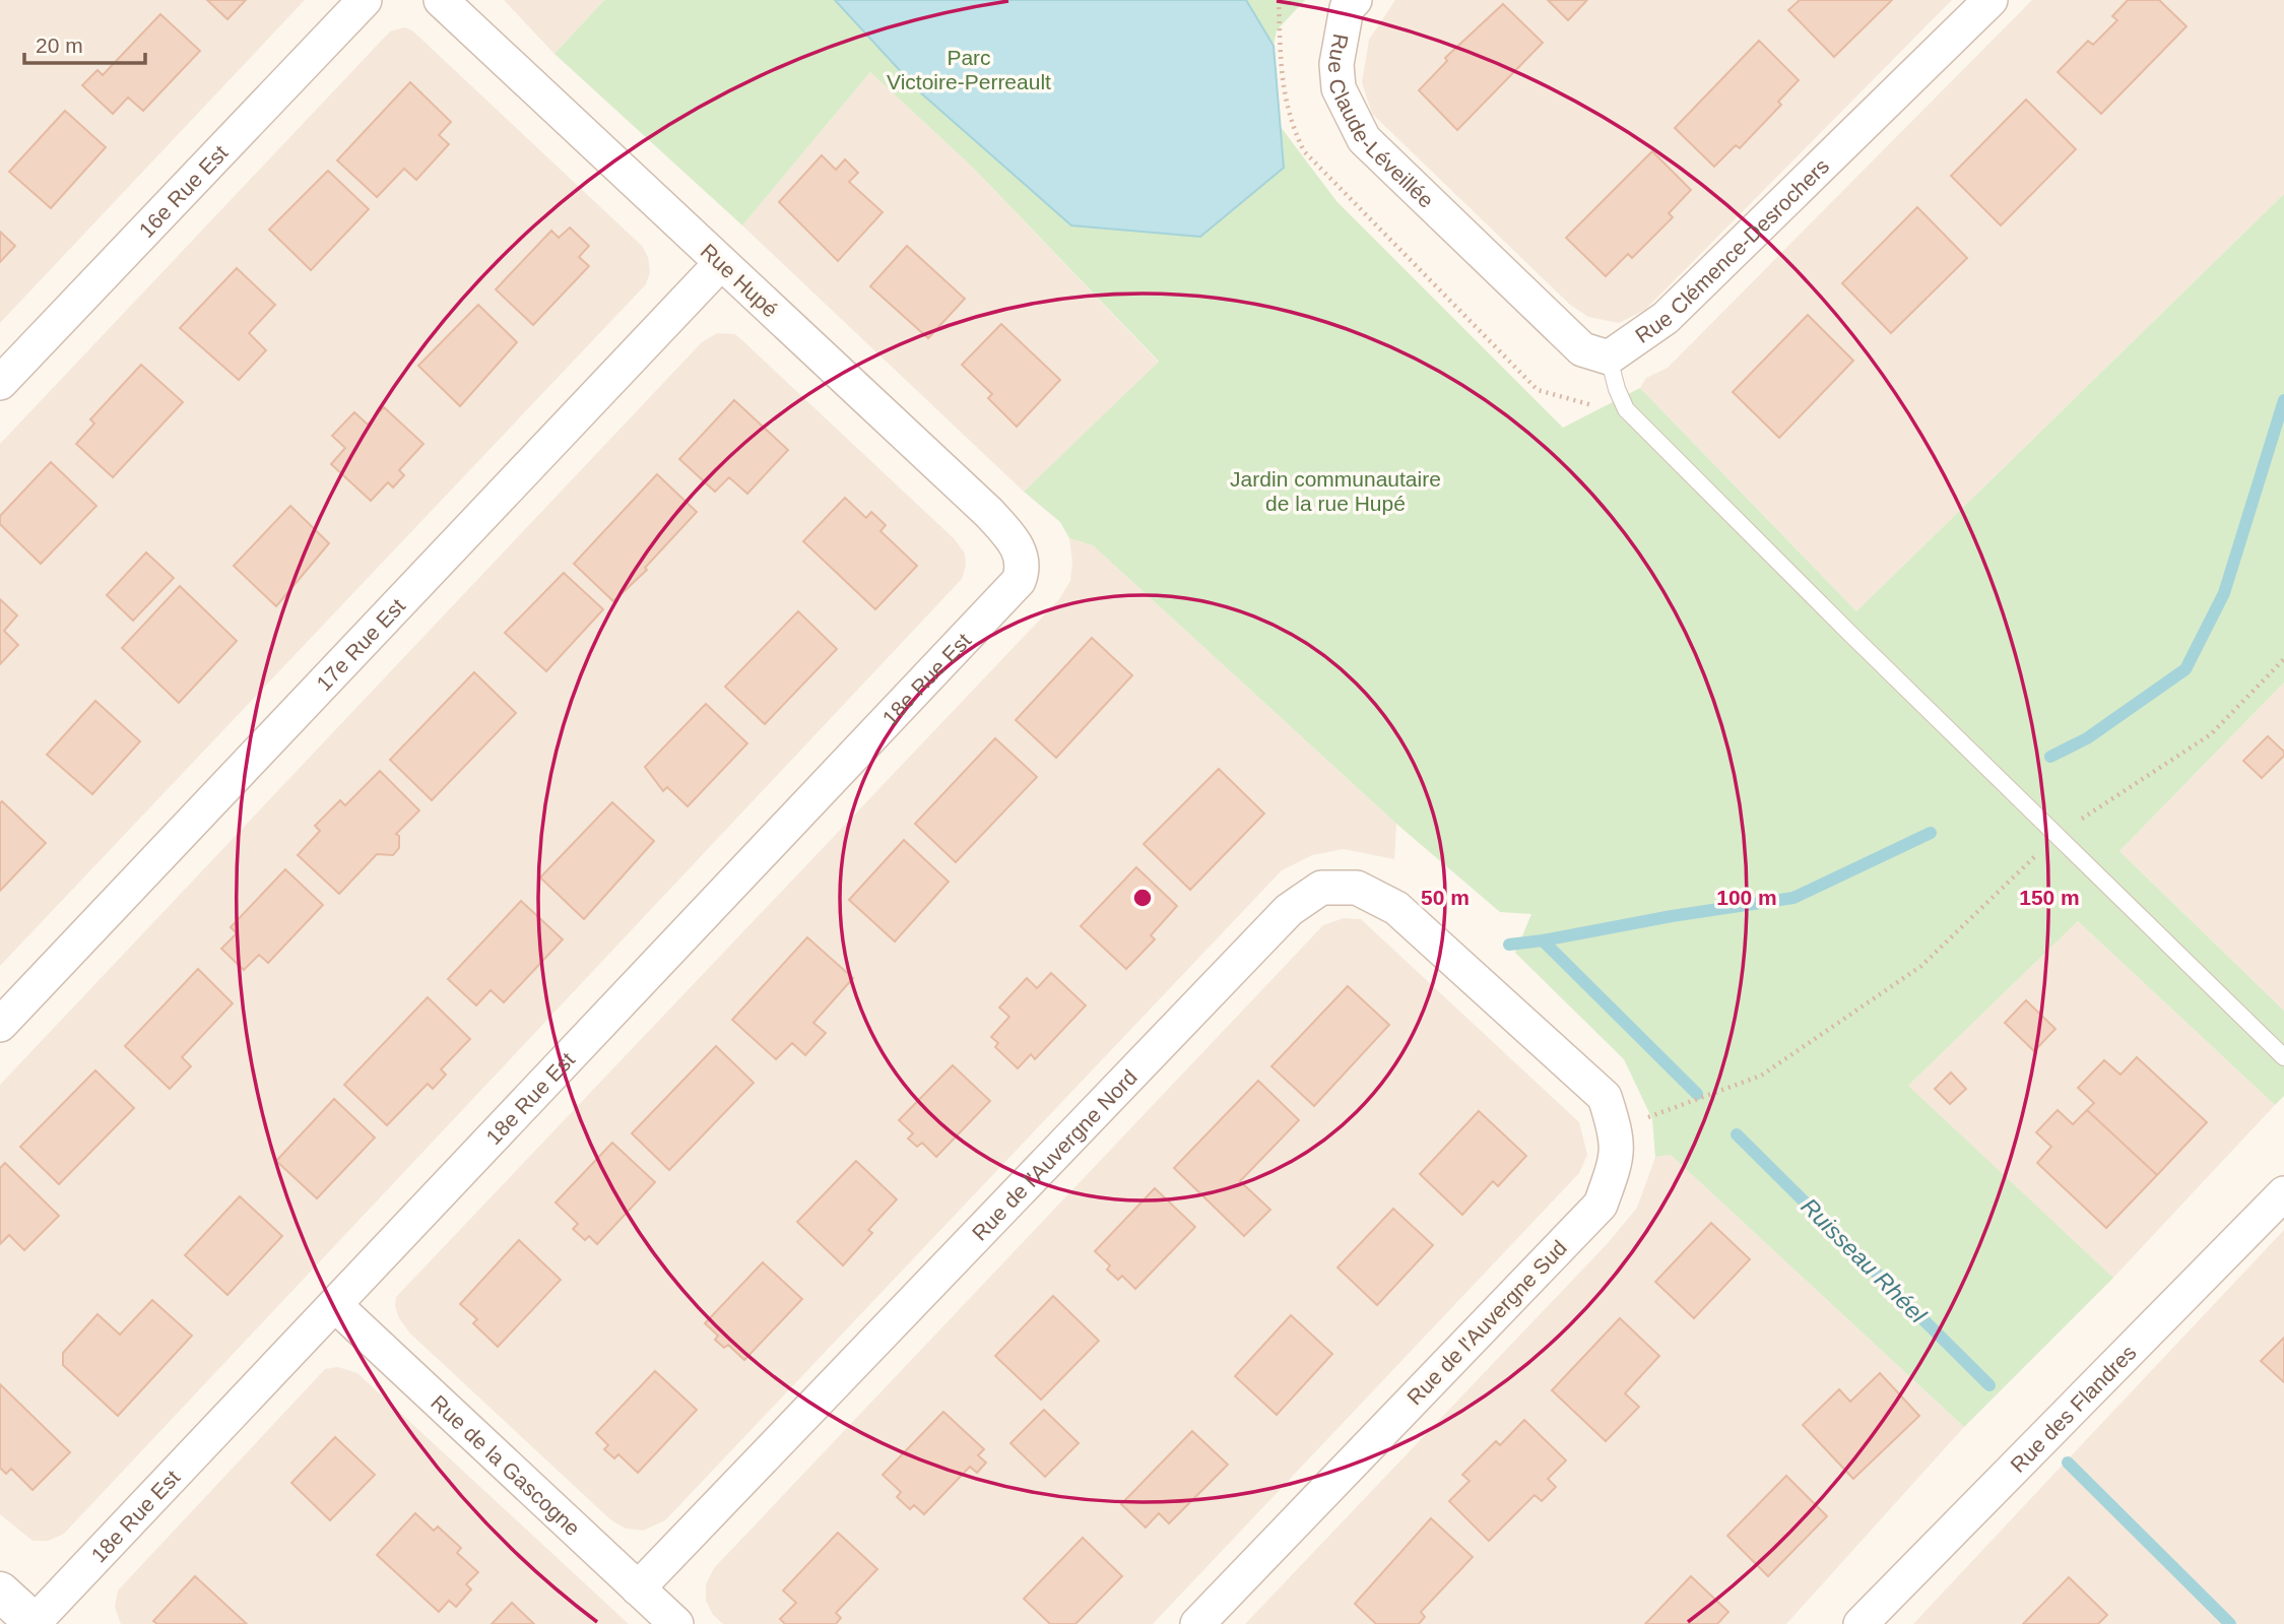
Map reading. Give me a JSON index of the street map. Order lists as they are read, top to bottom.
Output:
{
  "streets": {
    "street": [
      "Rue Claude-Léveillée",
      "16e Rue Est",
      "Rue Clémence-Desrochers",
      "Rue Hupé",
      "17e Rue Est",
      "18e Rue Est",
      "Rue de l'Auvergne Nord",
      "Rue de l'Auvergne Sud",
      "Rue des Flandres",
      "Rue de la Gascogne"
    ]
  },
  "crossings": [
    ["Rue Claude-Léveillée", "Rue Clémence-Desrochers"],
    ["Rue Hupé", "17e Rue Est"],
    ["Rue Hupé", "18e Rue Est"],
    ["18e Rue Est", "Rue de la Gascogne"],
    ["Rue de l'Auvergne Nord", "Rue de l'Auvergne Sud"],
    ["Rue de l'Auvergne Nord", "Rue de la Gascogne"]
  ],
  "water": ["Ruisseau Rhéel"],
  "parks": ["Parc Victoire-Perreault", "Jardin communautaire de la rue Hupé"],
  "scale_bar": "20 m",
  "rings": ["50 m", "100 m", "150 m"]
}
